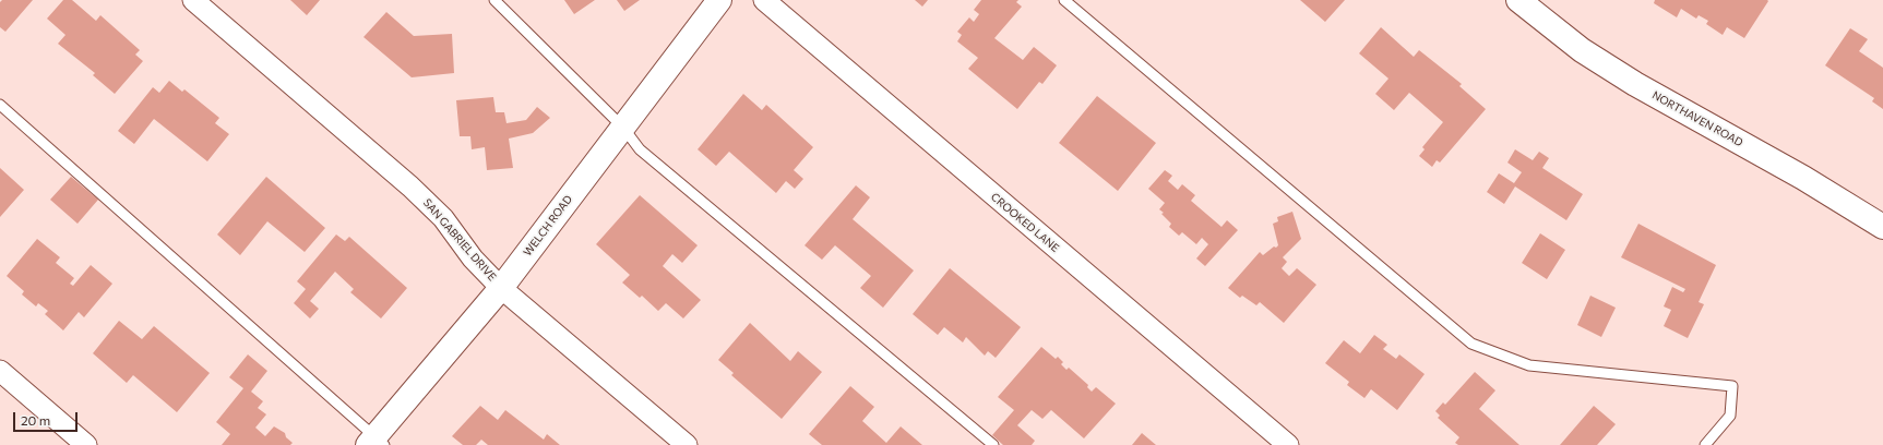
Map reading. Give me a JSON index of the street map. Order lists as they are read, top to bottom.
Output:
{
  "streets": {
    "street": [
      "NORTHAVEN ROAD",
      "CROOKED LANE",
      "WELCH ROAD",
      "SAN GABRIEL DRIVE"
    ]
  },
  "crossings": [
    ["WELCH ROAD", "SAN GABRIEL DRIVE"]
  ],
  "scale_bar": "20 m"
}
